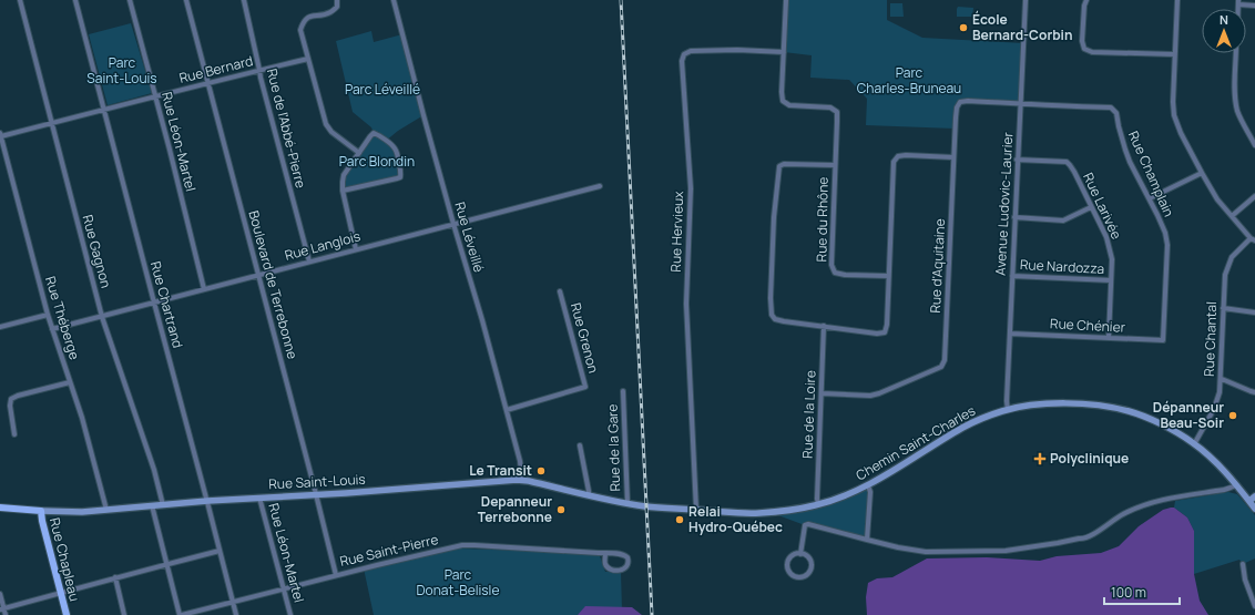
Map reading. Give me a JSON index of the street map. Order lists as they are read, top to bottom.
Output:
{
  "streets": {
    "main road": ["Chemin Saint-Charles", "Rue Saint-Louis", "Rue Chapleau"],
    "street": [
      "Rue Bernard",
      "Rue de l'Abbé-Pierre",
      "Rue Léon-Martel",
      "Rue Champlain",
      "Avenue Ludovic-Laurier",
      "Rue Larivée",
      "Rue du Rhône",
      "Rue Hervieux",
      "Rue Léveillé",
      "Rue Langlois",
      "Rue Gagnon",
      "Rue d'Aquitaine",
      "Rue Nardozza",
      "Boulevard de Terrebonne",
      "Rue Chartrand",
      "Rue Théberge",
      "Rue Chénier",
      "Rue Grenon",
      "Rue Chantal",
      "Rue de la Loire",
      "Rue de la Gare",
      "Rue Saint-Pierre"
    ]
  },
  "crossings": [
    ["Rue Bernard", "Rue de l'Abbé-Pierre"],
    ["Rue Bernard", "Rue Léon-Martel"],
    ["Rue Bernard", "Rue Gagnon"],
    ["Rue Bernard", "Boulevard de Terrebonne"],
    ["Rue Bernard", "Rue Chartrand"],
    ["Rue Bernard", "Rue Théberge"],
    ["Rue de l'Abbé-Pierre", "Rue Langlois"],
    ["Rue Léon-Martel", "Rue Langlois"],
    ["Rue Léon-Martel", "Rue Saint-Louis"],
    ["Rue Léon-Martel", "Rue Saint-Pierre"],
    ["Rue Champlain", "Avenue Ludovic-Laurier"],
    ["Rue Champlain", "Rue d'Aquitaine"],
    ["Rue Champlain", "Rue Chénier"],
    ["Avenue Ludovic-Laurier", "Rue Larivée"],
    ["Avenue Ludovic-Laurier", "Rue d'Aquitaine"],
    ["Avenue Ludovic-Laurier", "Rue Nardozza"],
    ["Avenue Ludovic-Laurier", "Rue Chénier"],
    ["Avenue Ludovic-Laurier", "Chemin Saint-Charles"],
    ["Rue Larivée", "Rue Nardozza"],
    ["Rue Larivée", "Rue Chénier"],
    ["Rue Hervieux", "Chemin Saint-Charles"],
    ["Rue Léveillé", "Rue Langlois"],
    ["Rue Léveillé", "Rue Grenon"],
    ["Rue Léveillé", "Rue Saint-Louis"],
    ["Rue Langlois", "Rue Gagnon"],
    ["Rue Langlois", "Boulevard de Terrebonne"],
    ["Rue Langlois", "Rue Chartrand"],
    ["Rue Langlois", "Rue Théberge"],
    ["Rue Gagnon", "Rue Saint-Louis"],
    ["Rue d'Aquitaine", "Rue de la Loire"],
    ["Boulevard de Terrebonne", "Rue Saint-Louis"],
    ["Boulevard de Terrebonne", "Rue Saint-Pierre"],
    ["Rue Chartrand", "Rue Saint-Louis"],
    ["Rue Chartrand", "Rue Saint-Pierre"],
    ["Rue Théberge", "Rue Saint-Louis"],
    ["Rue Chantal", "Chemin Saint-Charles"],
    ["Rue de la Loire", "Chemin Saint-Charles"],
    ["Chemin Saint-Charles", "Rue de la Gare"],
    ["Chemin Saint-Charles", "Rue Saint-Louis"],
    ["Rue de la Gare", "Rue Saint-Louis"],
    ["Rue Saint-Louis", "Rue Chapleau"]
  ],
  "parks": [
    "Parc Saint-Louis",
    "Parc Charles-Bruneau",
    "Parc Léveillé",
    "Parc Blondin",
    "Parc Donat-Belisle"
  ],
  "places": {
    "other": [
      "École Bernard-Corbin",
      "Dépanneur Beau-Soir",
      "Le Transit",
      "Depanneur Terrebonne",
      "Relai Hydro-Québec"
    ],
    "health": ["Polyclinique"]
  },
  "scale_bar": "100 m",
  "north": "top"
}
